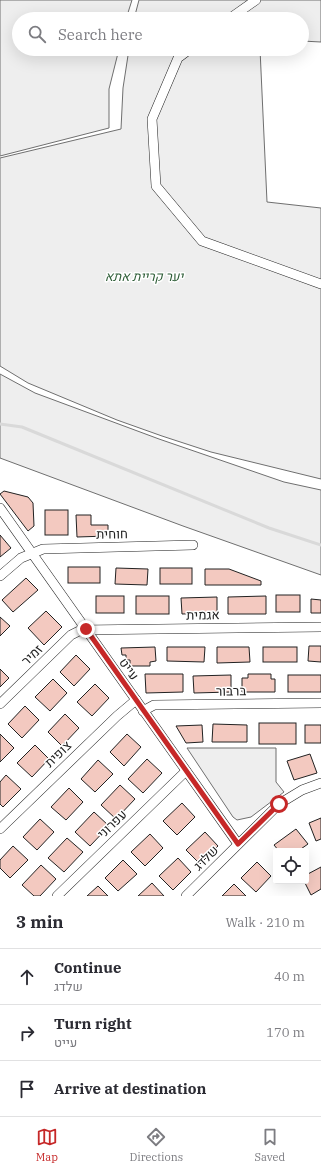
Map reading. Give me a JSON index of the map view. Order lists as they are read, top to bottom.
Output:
{
  "streets": {
    "street": [
      "חוחית",
      "אגמית",
      "זמיר",
      "עייט",
      "ברבור",
      "צופית",
      "עפרוני",
      "שלדג"
    ]
  },
  "crossings": [
    ["חוחית", "עייט"],
    ["אגמית", "זמיר"],
    ["אגמית", "עייט"],
    ["זמיר", "עייט"],
    ["עייט", "ברבור"],
    ["עייט", "צופית"],
    ["עייט", "עפרוני"],
    ["עייט", "שלדג"]
  ],
  "parks": ["יער קריית אתא"],
  "page": {
    "search": "Search here",
    "heading": ["3 min", "Walk · 210 m"],
    "list": [
      ["Continue", "שלדג", "40 m"],
      ["Turn right", "עייט", "170 m"],
      "Arrive at destination"
    ],
    "nav": ["Map", "Directions", "Saved"]
  }
}
